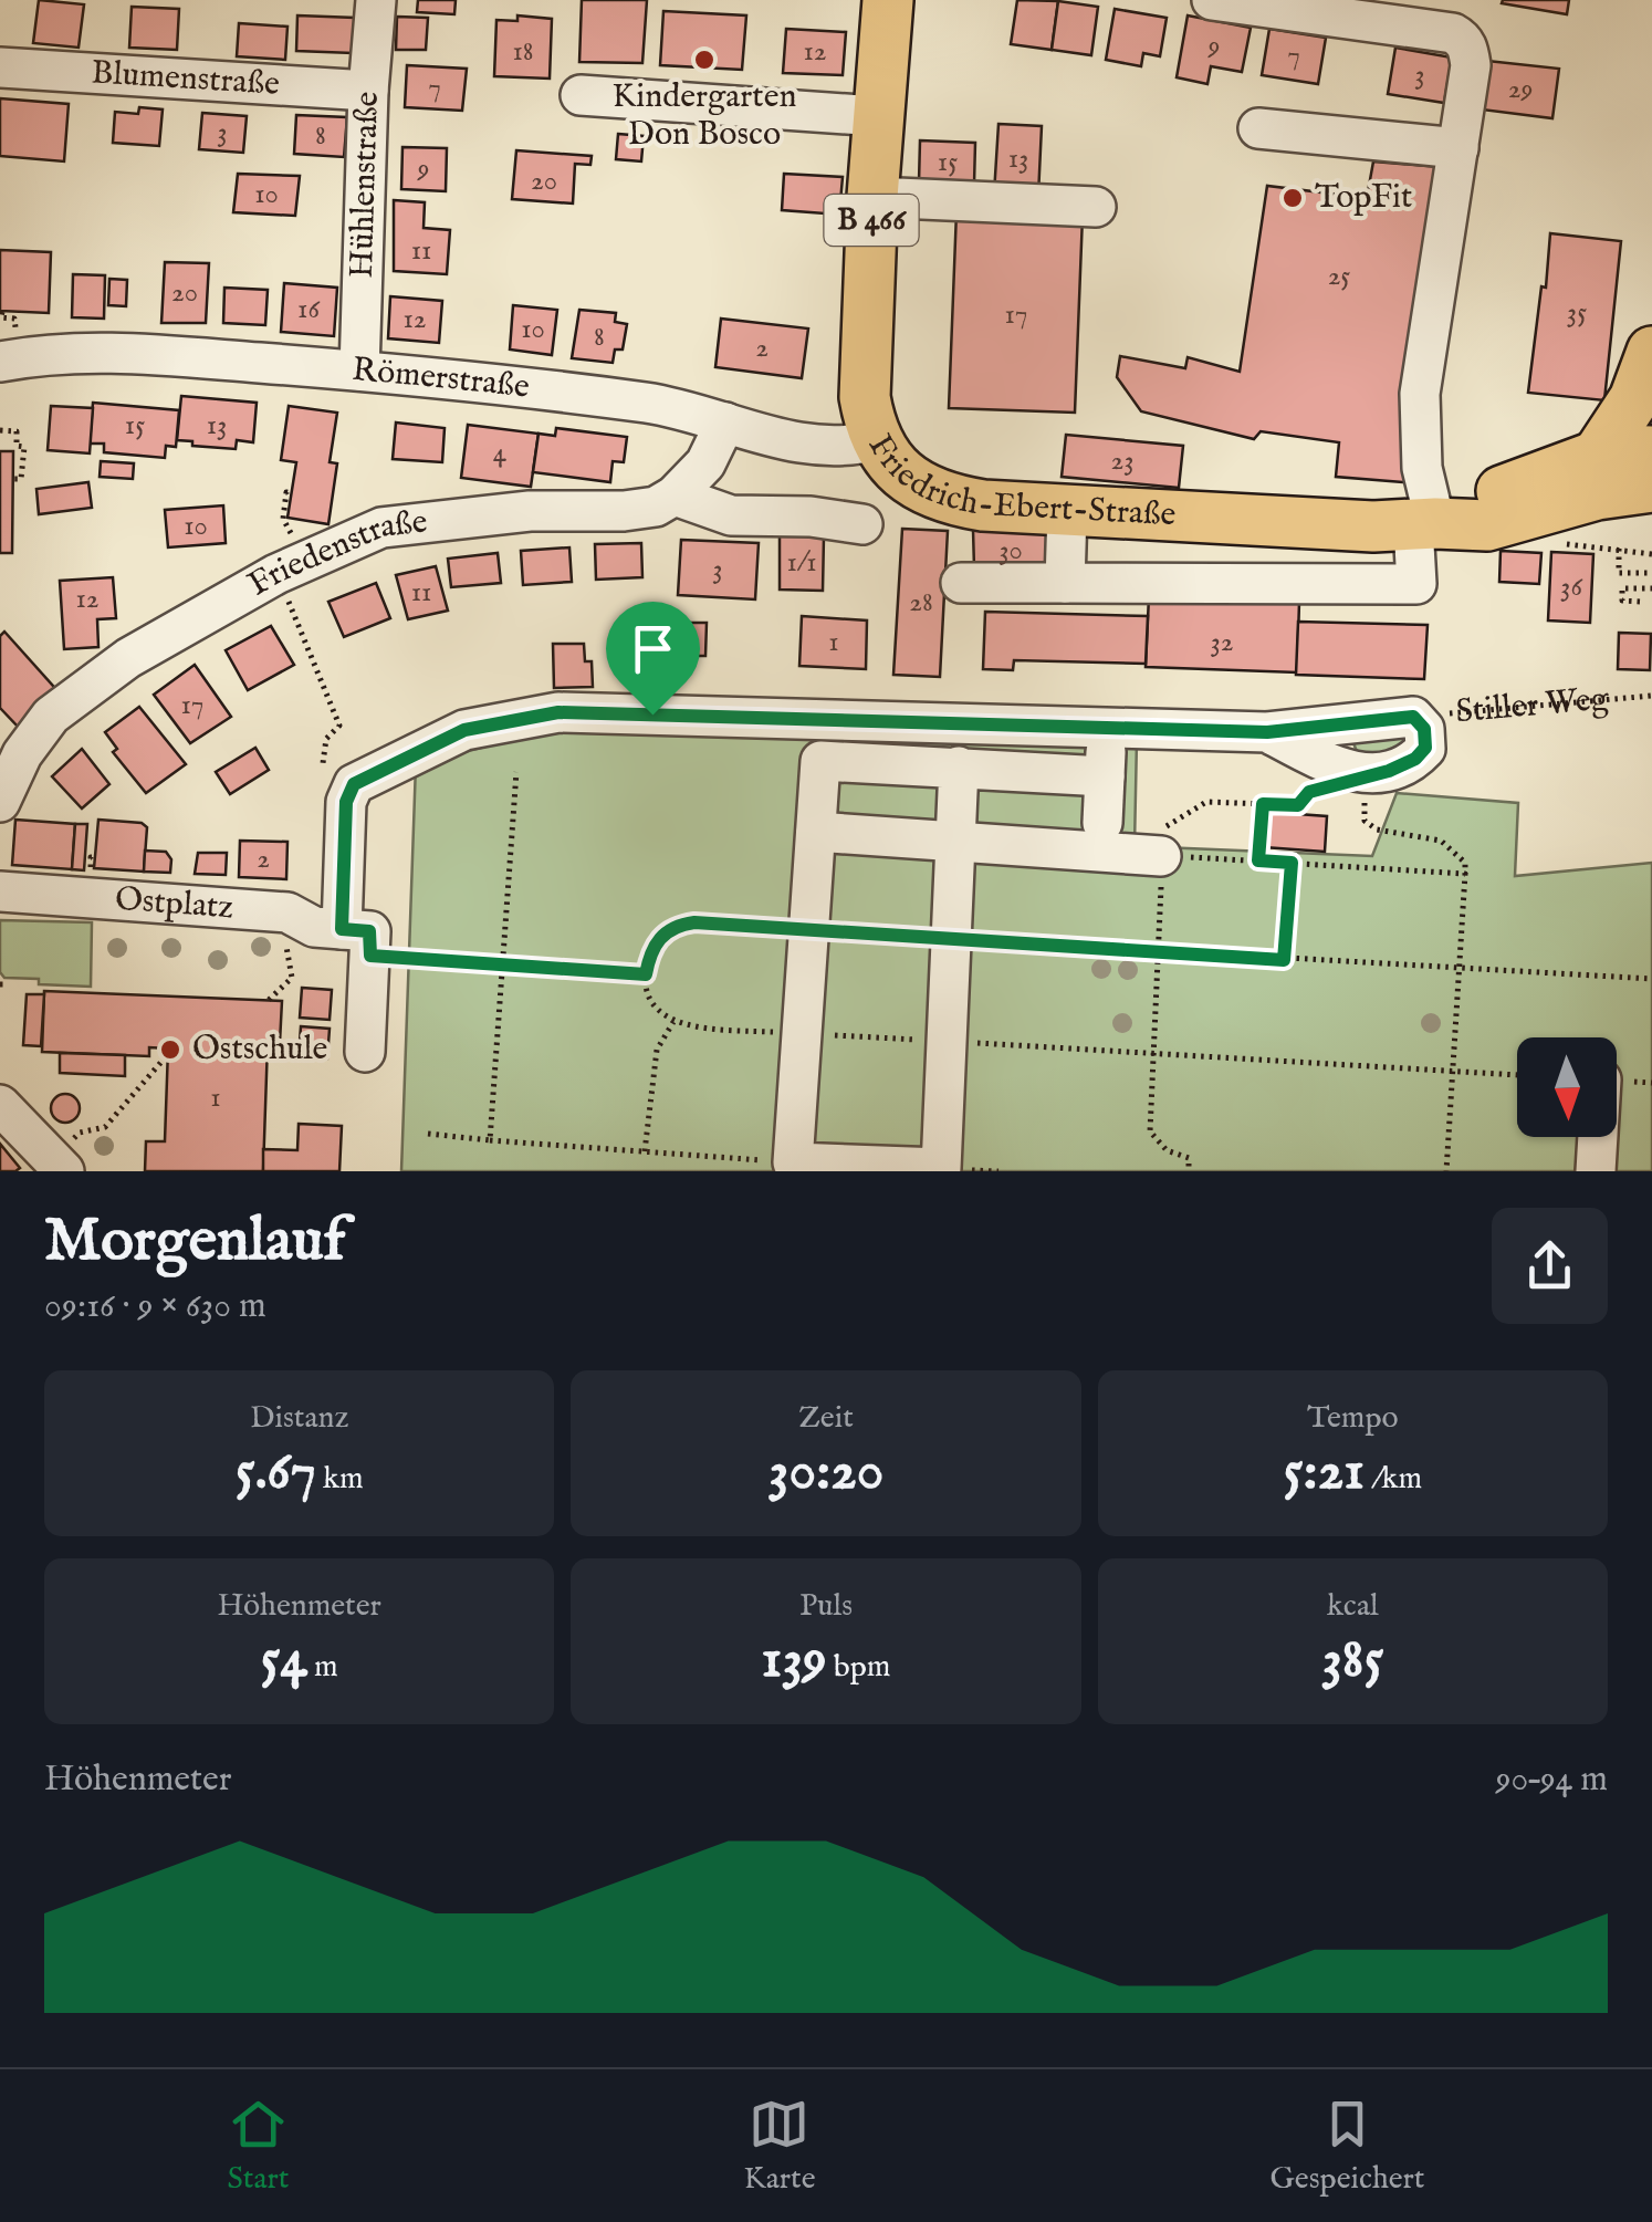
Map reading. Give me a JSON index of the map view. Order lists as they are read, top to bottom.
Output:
{
  "streets": {
    "main road": ["B 466", "Friedrich-Ebert-Straße"],
    "street": [
      "Blumenstraße",
      "Hühlenstraße",
      "Römerstraße",
      "Friedenstraße",
      "Stiller Weg",
      "Ostplatz"
    ]
  },
  "crossings": [
    ["Blumenstraße", "Hühlenstraße"],
    ["Hühlenstraße", "Römerstraße"],
    ["Römerstraße", "Friedrich-Ebert-Straße"],
    ["Stiller Weg", "Ostplatz"]
  ],
  "places": ["Kindergarten Don Bosco", "TopFit", "Ostschule"],
  "house_numbers": [
    "9",
    "18",
    "12",
    "7",
    "3",
    "7",
    "29",
    "3",
    "8",
    "13",
    "15",
    "9",
    "20",
    "10",
    "11",
    "25",
    "20",
    "16",
    "35",
    "17",
    "12",
    "10",
    "8",
    "2",
    "15",
    "13",
    "4",
    "23",
    "10",
    "30",
    "1/1",
    "3",
    "36",
    "11",
    "12",
    "28",
    "1",
    "32",
    "17",
    "2",
    "1"
  ],
  "north": "bottom",
  "page": {
    "heading": ["Morgenlauf", "09:16 · 9 × 630 m"],
    "stats": [
      ["Distanz", "5.67 km"],
      ["Zeit", "30:20"],
      ["Tempo", "5:21 /km"],
      ["Höhenmeter", "54 m"],
      ["Puls", "139 bpm"],
      ["kcal", "385"]
    ],
    "chart": ["Höhenmeter", "90–94 m"],
    "tabs": ["Start", "Karte", "Gespeichert"]
  }
}
